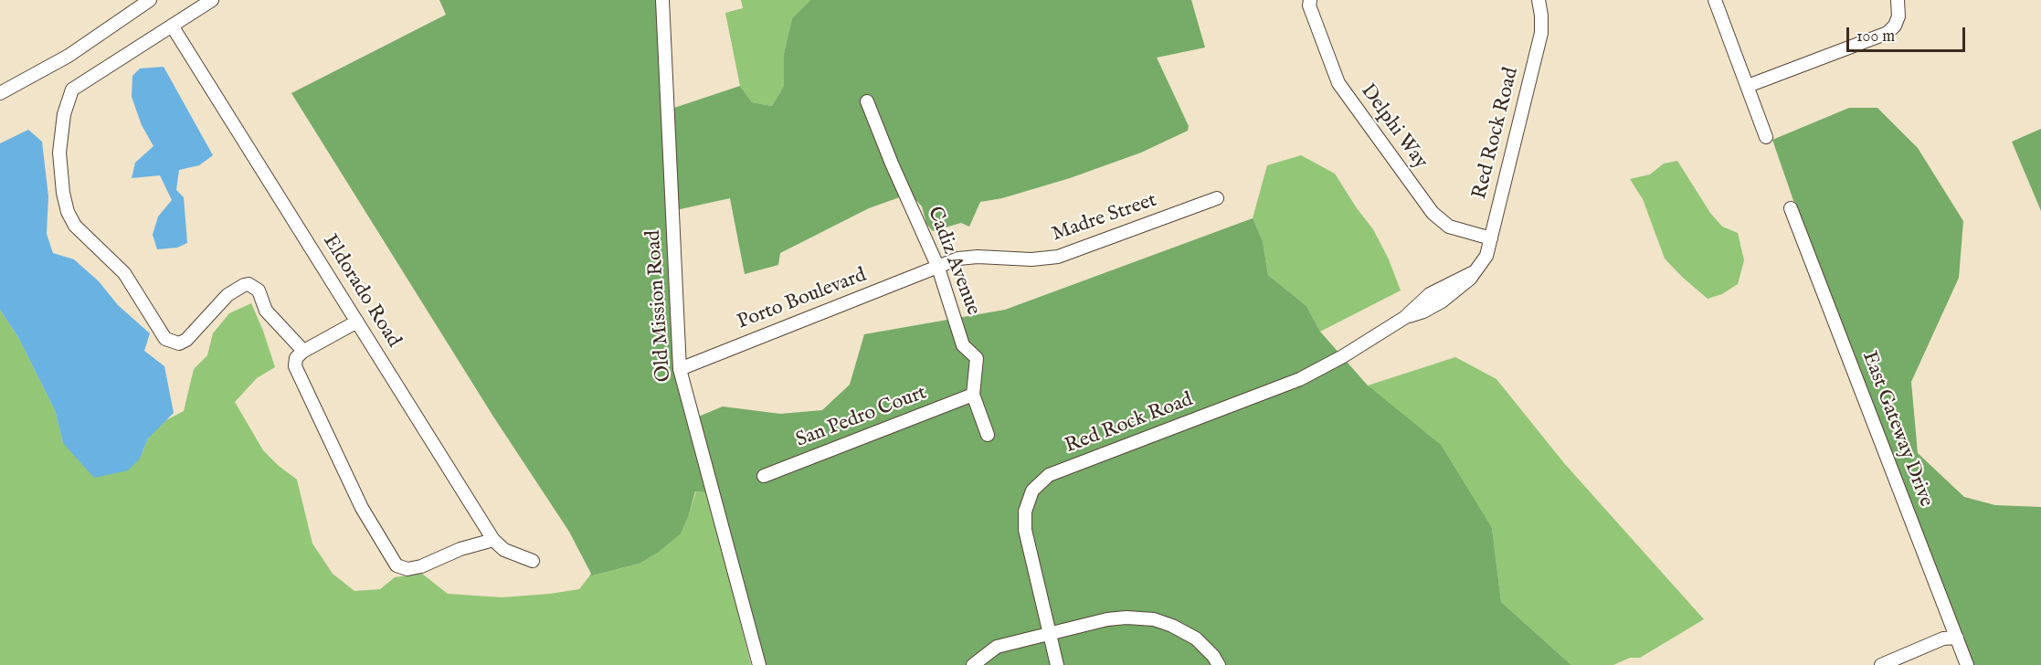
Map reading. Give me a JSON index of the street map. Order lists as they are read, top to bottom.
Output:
{
  "streets": {
    "street": [
      "Delphi Way",
      "Red Rock Road",
      "Madre Street",
      "Cadiz Avenue",
      "Eldorado Road",
      "Porto Boulevard",
      "Old Mission Road",
      "San Pedro Court",
      "East Gateway Drive"
    ]
  },
  "crossings": [
    ["Delphi Way", "Red Rock Road"],
    ["Madre Street", "Cadiz Avenue"],
    ["Madre Street", "Porto Boulevard"],
    ["Cadiz Avenue", "Porto Boulevard"],
    ["Cadiz Avenue", "San Pedro Court"],
    ["Porto Boulevard", "Old Mission Road"]
  ],
  "scale_bar": "100 m"
}
